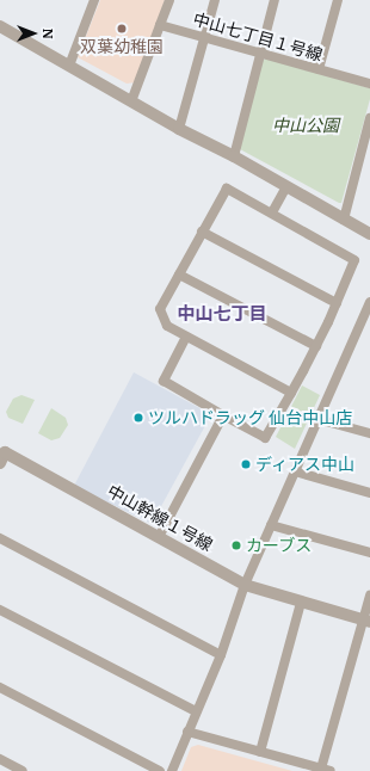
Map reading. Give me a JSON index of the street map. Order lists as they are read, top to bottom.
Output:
{
  "streets": {
    "street": ["中山七丁目１号線", "中山幹線１号線"]
  },
  "districts": ["中山七丁目"],
  "parks": ["中山公園"],
  "places": [
    "双葉幼稚園",
    "ツルハドラッグ 仙台中山店",
    "ディアス中山",
    "カーブス"
  ],
  "north": "right"
}
